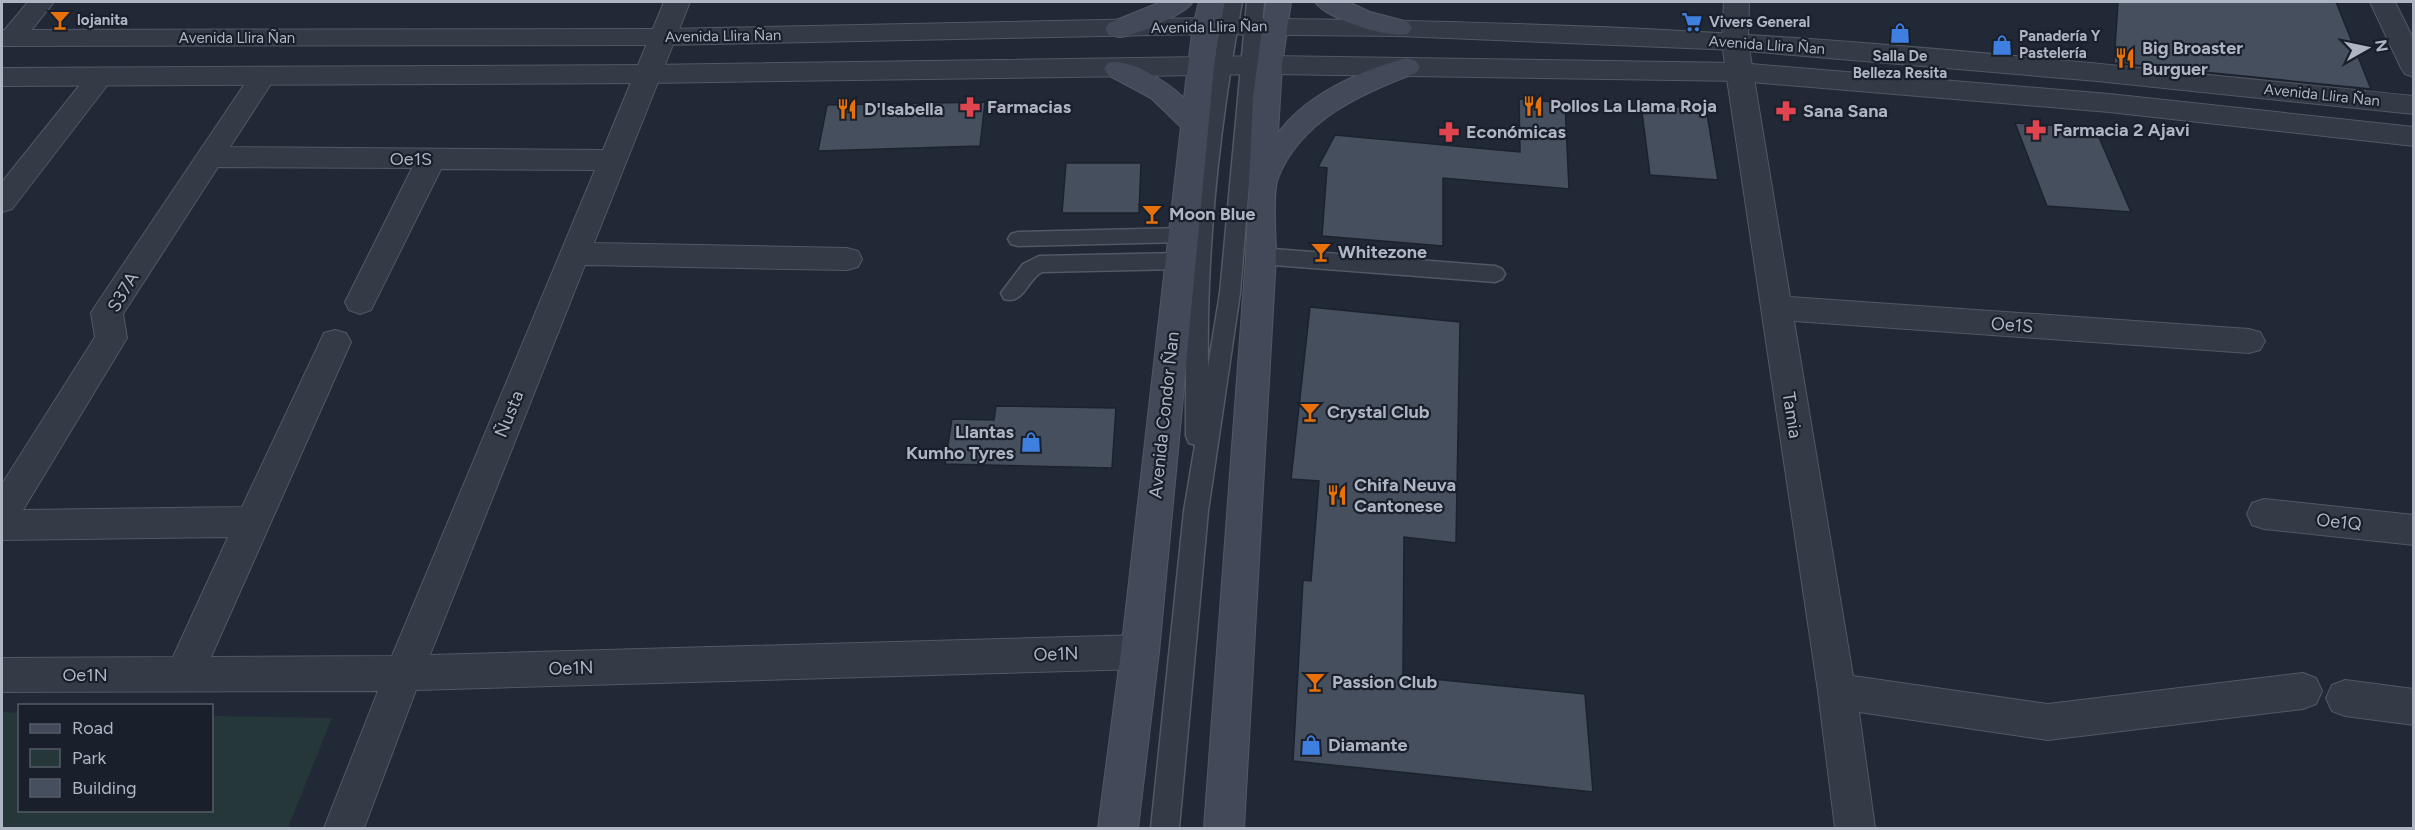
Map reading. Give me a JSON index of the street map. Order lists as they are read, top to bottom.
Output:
{
  "streets": {
    "main road": ["Avenida Condor Ñan"],
    "street": [
      "Avenida Llira Ñan",
      "Oe1S",
      "S37A",
      "Ñusta",
      "Tamia",
      "Oe1Q",
      "Oe1N"
    ]
  },
  "crossings": [
    ["Avenida Llira Ñan", "S37A"],
    ["Avenida Llira Ñan", "Ñusta"],
    ["Avenida Llira Ñan", "Avenida Condor Ñan"],
    ["Avenida Llira Ñan", "Tamia"],
    ["Oe1S", "S37A"],
    ["Oe1S", "Ñusta"],
    ["Oe1S", "Tamia"],
    ["Ñusta", "Oe1N"],
    ["Avenida Condor Ñan", "Oe1N"]
  ],
  "places": {
    "bar": [
      "lojanita",
      "Moon Blue",
      "Whitezone",
      "Crystal Club",
      "Passion Club"
    ],
    "supermarket": ["Vivers General"],
    "shop": [
      "Salla De Belleza Resita",
      "Panadería Y Pastelería",
      "Llantas Kumho Tyres",
      "Diamante"
    ],
    "restaurant": [
      "Big Broaster Burguer",
      "Pollos La Llama Roja",
      "D'Isabella",
      "Chifa Neuva Cantonese"
    ],
    "pharmacy": [
      "Farmacias",
      "Sana Sana",
      "Farmacia 2 Ajavi",
      "Económicas"
    ]
  },
  "legend": ["Road", "Park", "Building"],
  "north": "right"
}
